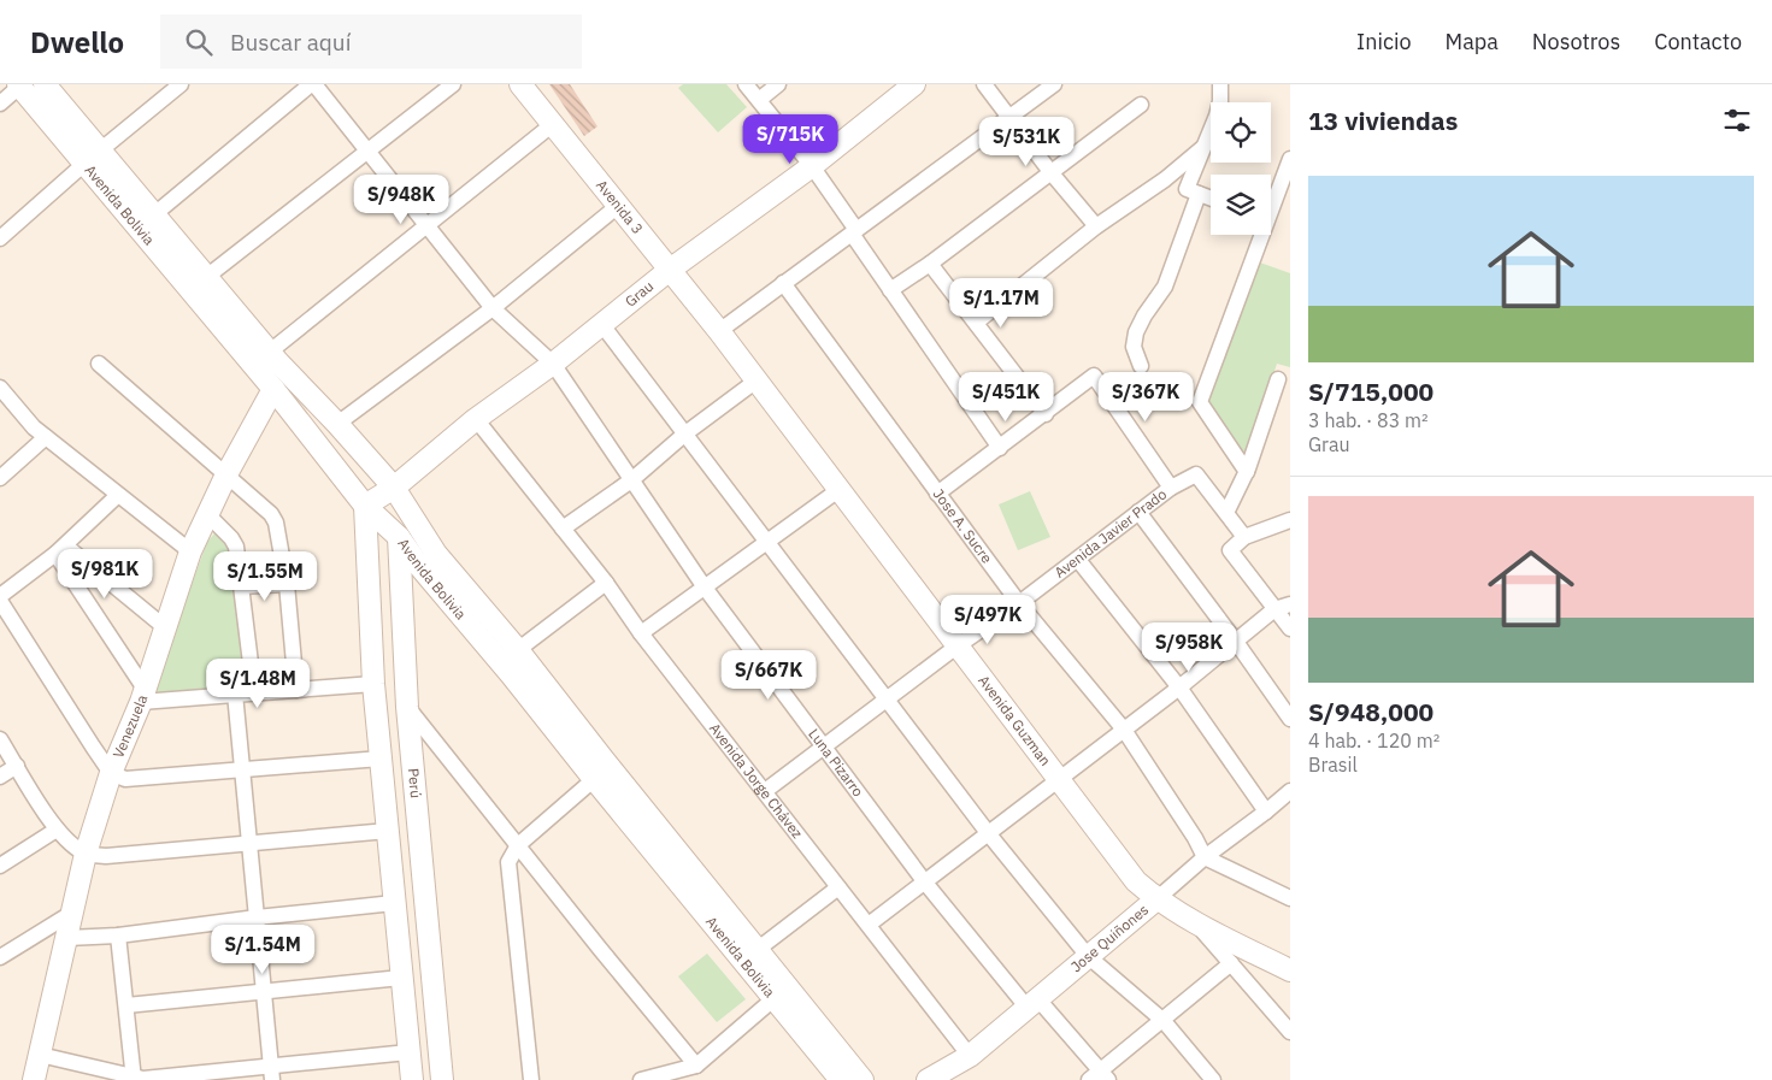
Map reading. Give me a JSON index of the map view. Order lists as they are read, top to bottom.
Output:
{
  "streets": {
    "street": [
      "Avenida Bolivia",
      "Avenida 3",
      "Grau",
      "Jose A. Sucre",
      "Avenida Javier Prado",
      "Avenida Guzman",
      "Venezuela",
      "Luna Pizarro",
      "Avenida Jorge Chávez",
      "Perú",
      "Jose Quiñones"
    ]
  },
  "crossings": [
    ["Avenida Bolivia", "Grau"],
    ["Avenida Bolivia", "Venezuela"],
    ["Avenida Bolivia", "Perú"],
    ["Avenida 3", "Grau"],
    ["Avenida 3", "Avenida Guzman"],
    ["Grau", "Luna Pizarro"],
    ["Grau", "Avenida Jorge Chávez"],
    ["Grau", "Perú"],
    ["Jose A. Sucre", "Avenida Javier Prado"],
    ["Jose A. Sucre", "Jose Quiñones"],
    ["Avenida Javier Prado", "Avenida Guzman"],
    ["Avenida Javier Prado", "Luna Pizarro"],
    ["Avenida Javier Prado", "Avenida Jorge Chávez"],
    ["Avenida Guzman", "Jose Quiñones"],
    ["Luna Pizarro", "Jose Quiñones"],
    ["Avenida Jorge Chávez", "Jose Quiñones"]
  ],
  "page": {
    "header": "Dwello",
    "search": "Buscar aquí",
    "nav": [
      "Inicio",
      "Mapa",
      "Nosotros",
      "Contacto"
    ],
    "heading": "13 viviendas",
    "price": [
      "S/715K",
      "S/531K",
      "S/948K",
      "S/1.17M",
      "S/451K",
      "S/367K",
      "S/981K",
      "S/1.55M",
      "S/497K",
      "S/958K",
      "S/667K",
      "S/1.48M",
      "S/1.54M"
    ],
    "list": [
      {
        "name": "S/715,000",
        "note": "3 hab. · 83 m² · Grau"
      },
      {
        "name": "S/948,000",
        "note": "4 hab. · 120 m² · Brasil"
      }
    ]
  }
}
